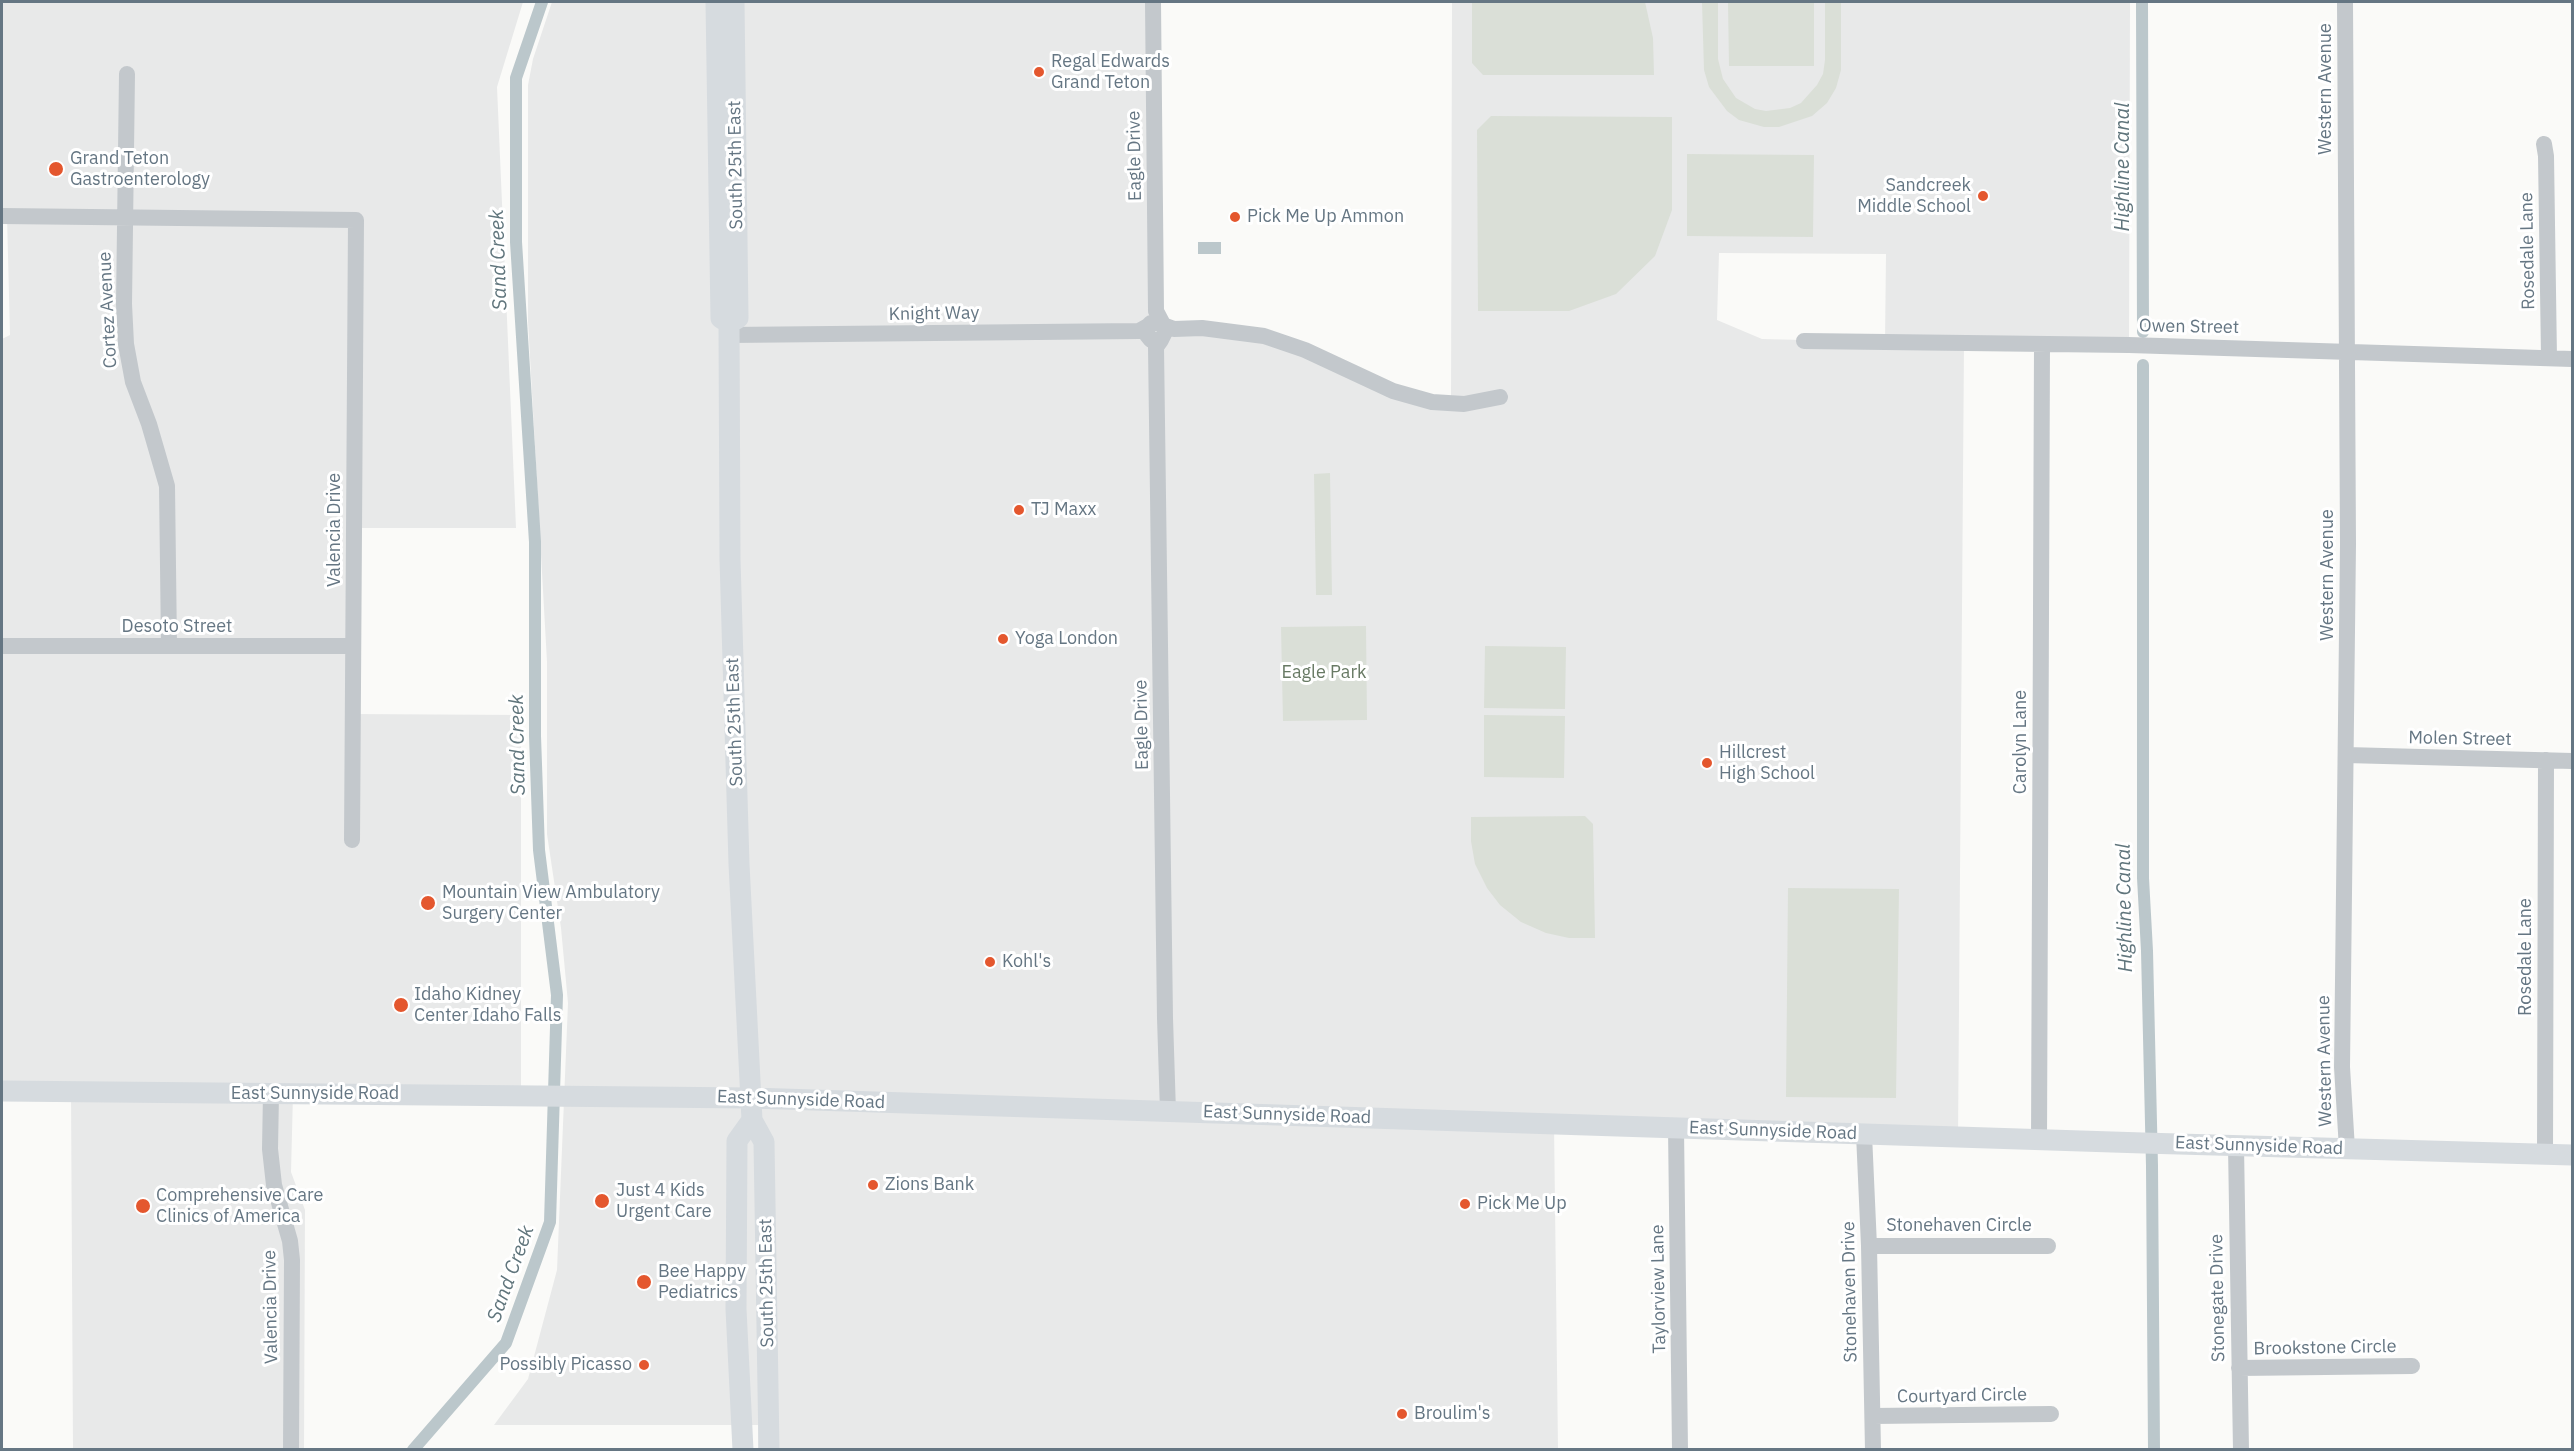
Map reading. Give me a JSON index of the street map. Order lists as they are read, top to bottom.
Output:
{
  "streets": {
    "main road": ["South 25th East", "East Sunnyside Road"],
    "street": [
      "Western Avenue",
      "Eagle Drive",
      "Rosedale Lane",
      "Cortez Avenue",
      "Knight Way",
      "Owen Street",
      "Valencia Drive",
      "Desoto Street",
      "Molen Street",
      "Carolyn Lane",
      "Stonehaven Circle",
      "Taylorview Lane",
      "Stonehaven Drive",
      "Stonegate Drive",
      "Brookstone Circle",
      "Courtyard Circle"
    ]
  },
  "crossings": [
    ["Western Avenue", "Owen Street"],
    ["Western Avenue", "Molen Street"],
    ["Western Avenue", "East Sunnyside Road"],
    ["Eagle Drive", "Knight Way"],
    ["Eagle Drive", "East Sunnyside Road"],
    ["South 25th East", "Knight Way"],
    ["South 25th East", "East Sunnyside Road"],
    ["Rosedale Lane", "Owen Street"],
    ["Rosedale Lane", "Molen Street"],
    ["Rosedale Lane", "East Sunnyside Road"],
    ["Cortez Avenue", "Valencia Drive"],
    ["Cortez Avenue", "Desoto Street"],
    ["Owen Street", "Carolyn Lane"],
    ["Valencia Drive", "Desoto Street"],
    ["Valencia Drive", "East Sunnyside Road"],
    ["Carolyn Lane", "East Sunnyside Road"],
    ["East Sunnyside Road", "Taylorview Lane"],
    ["East Sunnyside Road", "Stonehaven Drive"],
    ["East Sunnyside Road", "Stonegate Drive"],
    ["Stonehaven Circle", "Stonehaven Drive"],
    ["Stonehaven Drive", "Courtyard Circle"],
    ["Stonegate Drive", "Brookstone Circle"]
  ],
  "water": ["Highline Canal", "Sand Creek"],
  "parks": ["Eagle Park"],
  "places": [
    "Regal Edwards Grand Teton",
    "Grand Teton Gastroenterology",
    "Sandcreek Middle School",
    "Pick Me Up Ammon",
    "TJ Maxx",
    "Yoga London",
    "Hillcrest High School",
    "Mountain View Ambulatory Surgery Center",
    "Kohl's",
    "Idaho Kidney Center Idaho Falls",
    "Zions Bank",
    "Just 4 Kids Urgent Care",
    "Pick Me Up",
    "Comprehensive Care Clinics of America",
    "Bee Happy Pediatrics",
    "Possibly Picasso",
    "Broulim's"
  ]
}
